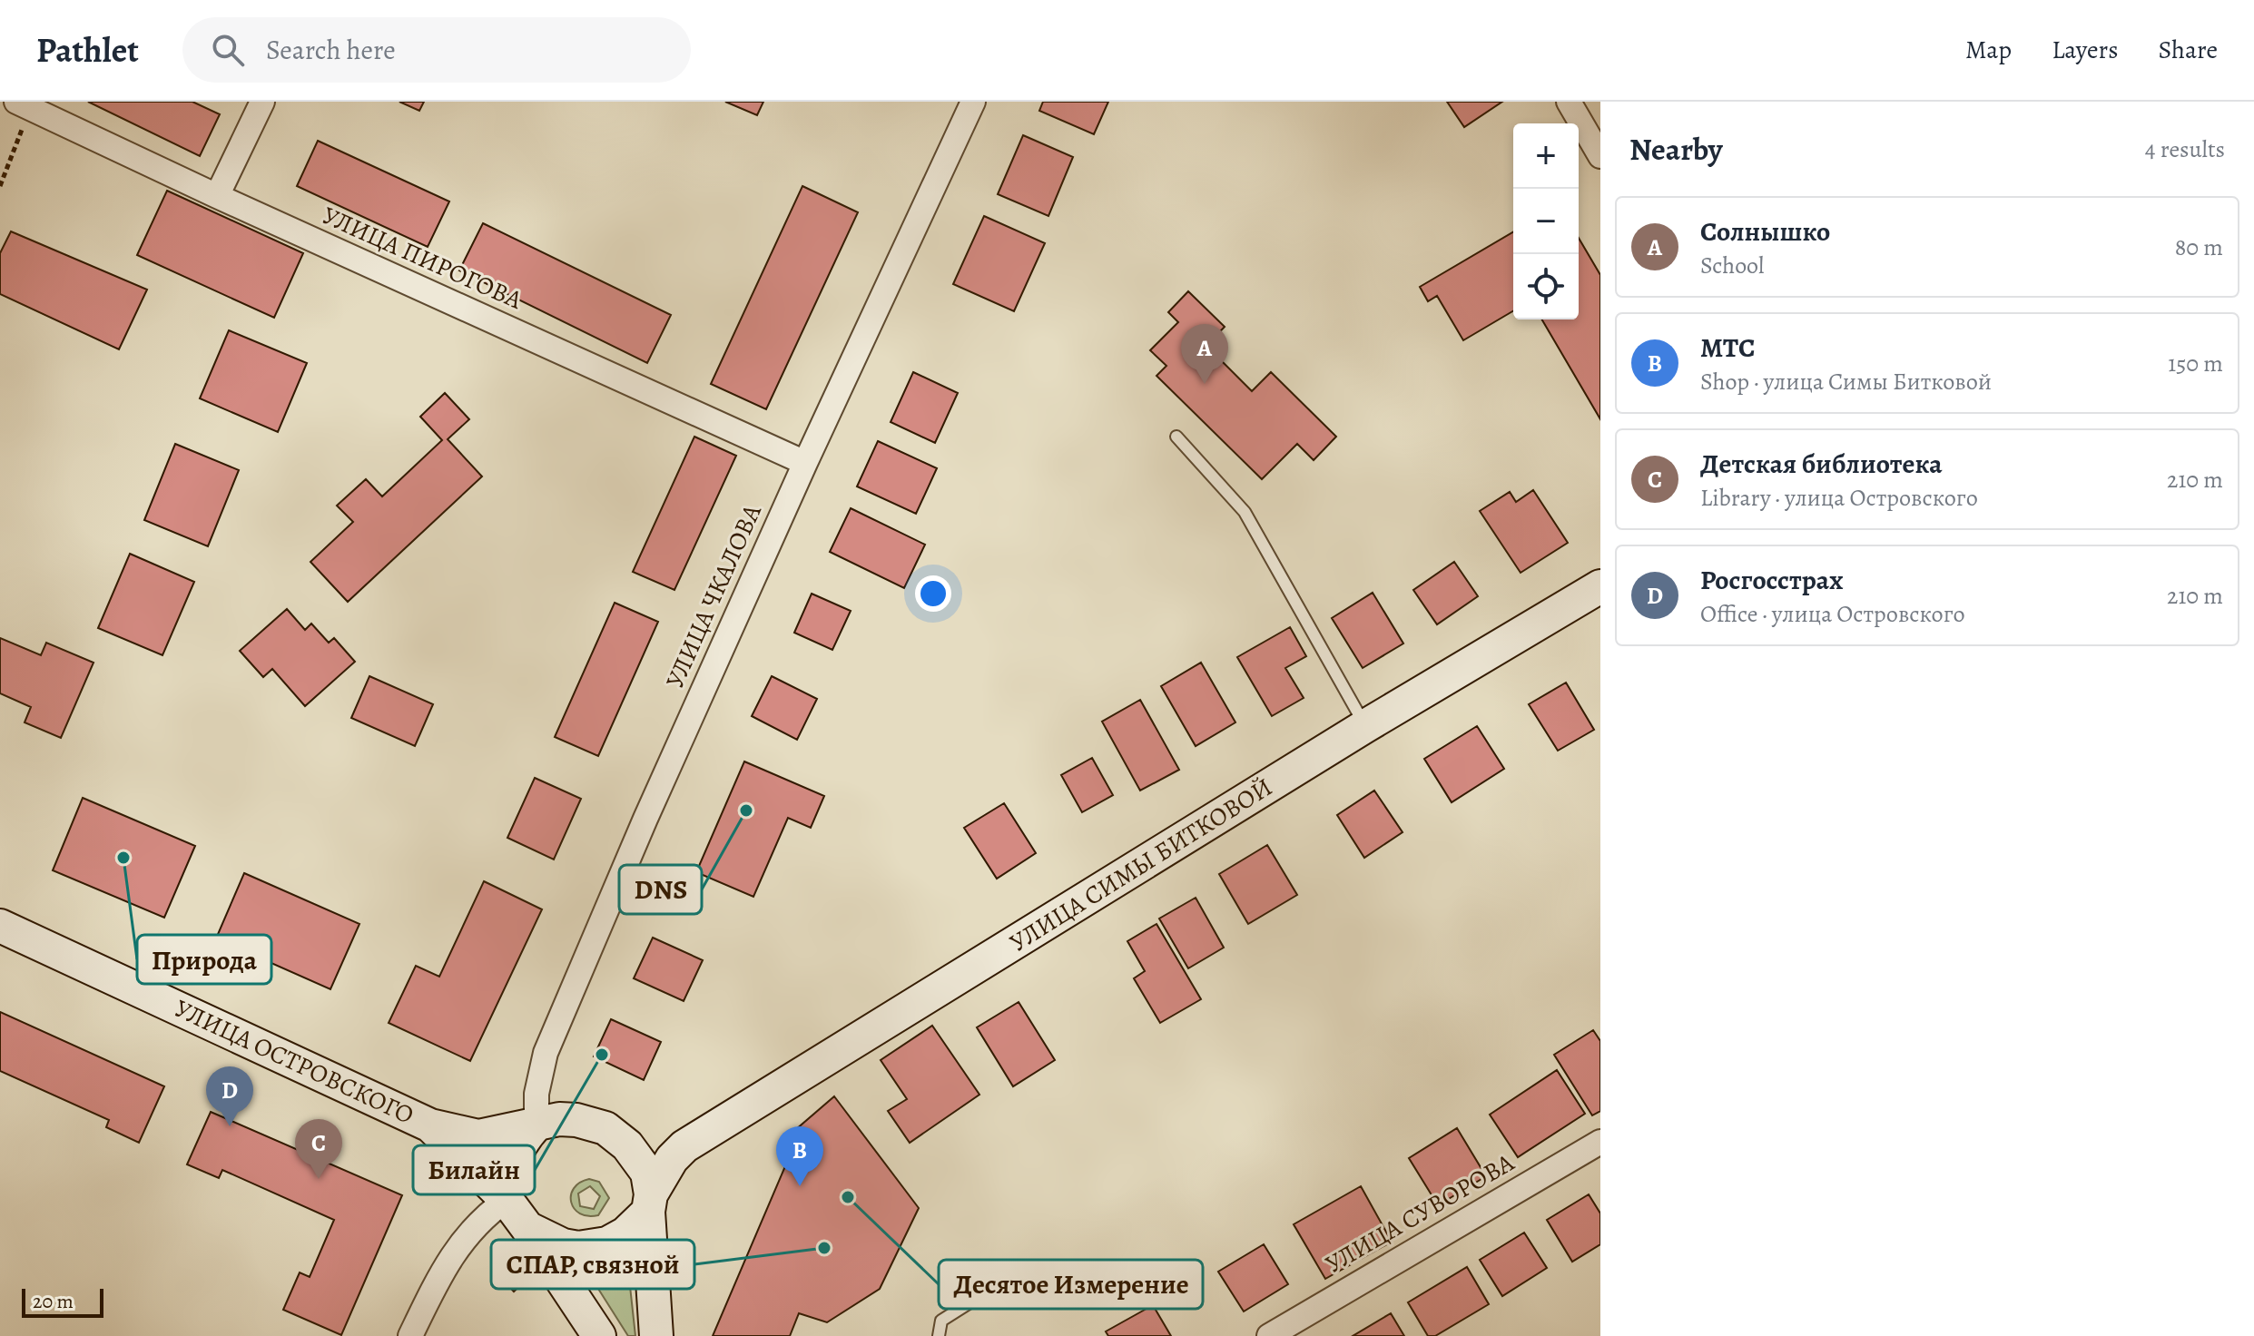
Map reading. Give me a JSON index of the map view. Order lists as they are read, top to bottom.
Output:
{
  "streets": {
    "street": [
      "УЛИЦА ПИРОГОВА",
      "УЛИЦА ЧКАЛОВА",
      "УЛИЦА СИМЫ БИТКОВОЙ",
      "УЛИЦА ОСТРОВСКОГО",
      "УЛИЦА СУВОРОВА"
    ]
  },
  "crossings": [
    ["УЛИЦА ПИРОГОВА", "УЛИЦА ЧКАЛОВА"],
    ["УЛИЦА ЧКАЛОВА", "УЛИЦА ОСТРОВСКОГО"]
  ],
  "places": [
    "DNS",
    "Природа",
    "Билайн",
    "Десятое Измерение",
    "СПАР, связной"
  ],
  "scale_bar": "20 m",
  "page": {
    "header": "Pathlet",
    "search": "Search here",
    "nav": ["Map", "Layers", "Share"],
    "heading": ["Nearby", "4 results"],
    "map_buttons": ["+", "−"],
    "list": [
      {
        "mark": "A",
        "name": "Солнышко",
        "note": "School",
        "value": "80 m"
      },
      {
        "mark": "B",
        "name": "МТС",
        "note": "Shop · улица Симы Битковой",
        "value": "150 m"
      },
      {
        "mark": "C",
        "name": "Детская библиотека",
        "note": "Library · улица Островского",
        "value": "210 m"
      },
      {
        "mark": "D",
        "name": "Росгосстрах",
        "note": "Office · улица Островского",
        "value": "210 m"
      }
    ],
    "pins": [
      "A",
      "D",
      "C",
      "B"
    ],
    "scale": "20 m"
  }
}
